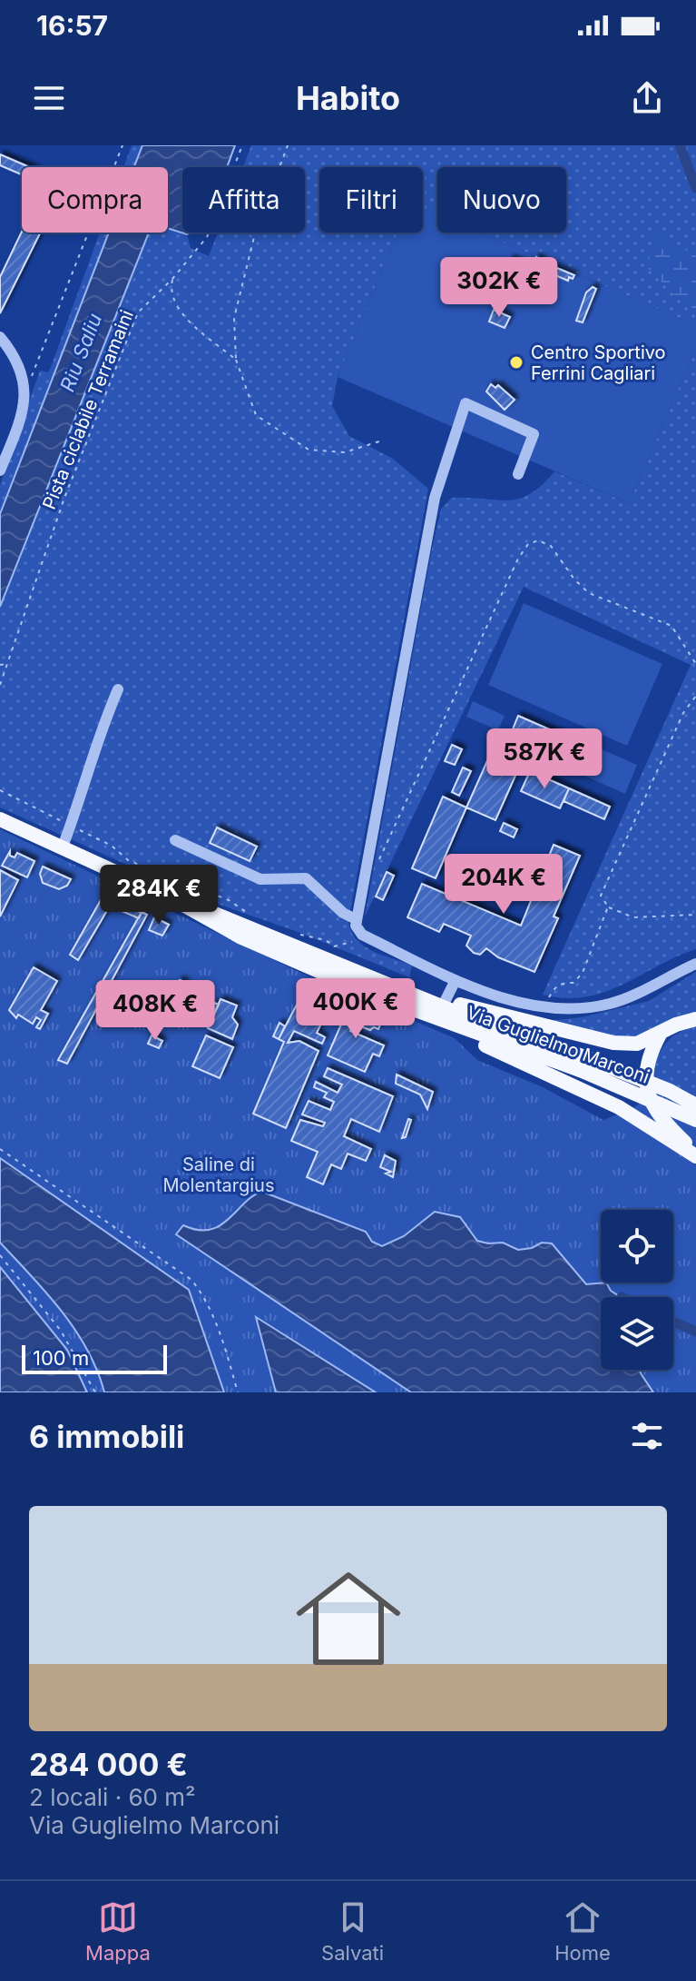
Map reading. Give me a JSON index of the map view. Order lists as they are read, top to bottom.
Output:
{
  "streets": {
    "main road": ["Via Guglielmo Marconi"],
    "path": ["Pista ciclabile Terramaini"]
  },
  "water": ["Riu Saliu"],
  "parks": ["Saline di Molentargius"],
  "places": ["Centro Sportivo Ferrini Cagliari"],
  "scale_bar": "100 m",
  "page": {
    "status": "16:57",
    "header": "Habito",
    "chip": [
      "Compra",
      "Affitta",
      "Filtri",
      "Nuovo"
    ],
    "price": [
      "302K €",
      "587K €",
      "204K €",
      "284K €",
      "400K €",
      "408K €"
    ],
    "scale": "100 m",
    "heading": "6 immobili",
    "list": [
      {
        "name": "284 000 €",
        "note": "2 locali · 60 m² · Via Guglielmo Marconi"
      }
    ],
    "tabs": ["Mappa", "Salvati", "Home"]
  }
}
